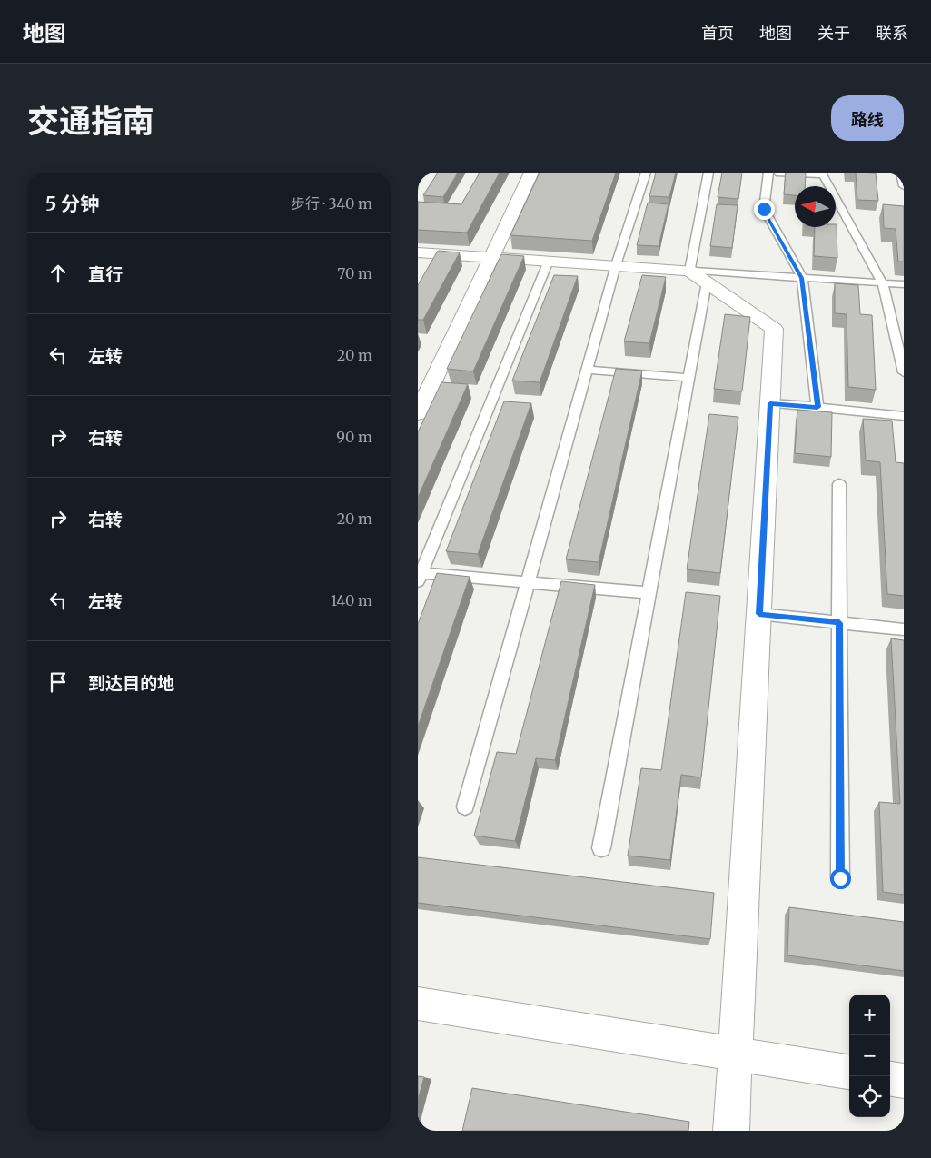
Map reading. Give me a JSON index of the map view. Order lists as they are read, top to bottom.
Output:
{
  "north": "left",
  "page": {
    "header": "地图",
    "nav": [
      "首页",
      "地图",
      "关于",
      "联系"
    ],
    "title": "交通指南",
    "buttons": "路线",
    "heading": ["5 分钟", "步行 · 340 m"],
    "list": [
      ["直行", "70 m"],
      ["左转", "20 m"],
      ["右转", "90 m"],
      ["右转", "20 m"],
      ["左转", "140 m"],
      "到达目的地"
    ],
    "map_buttons": ["+", "−"]
  }
}
